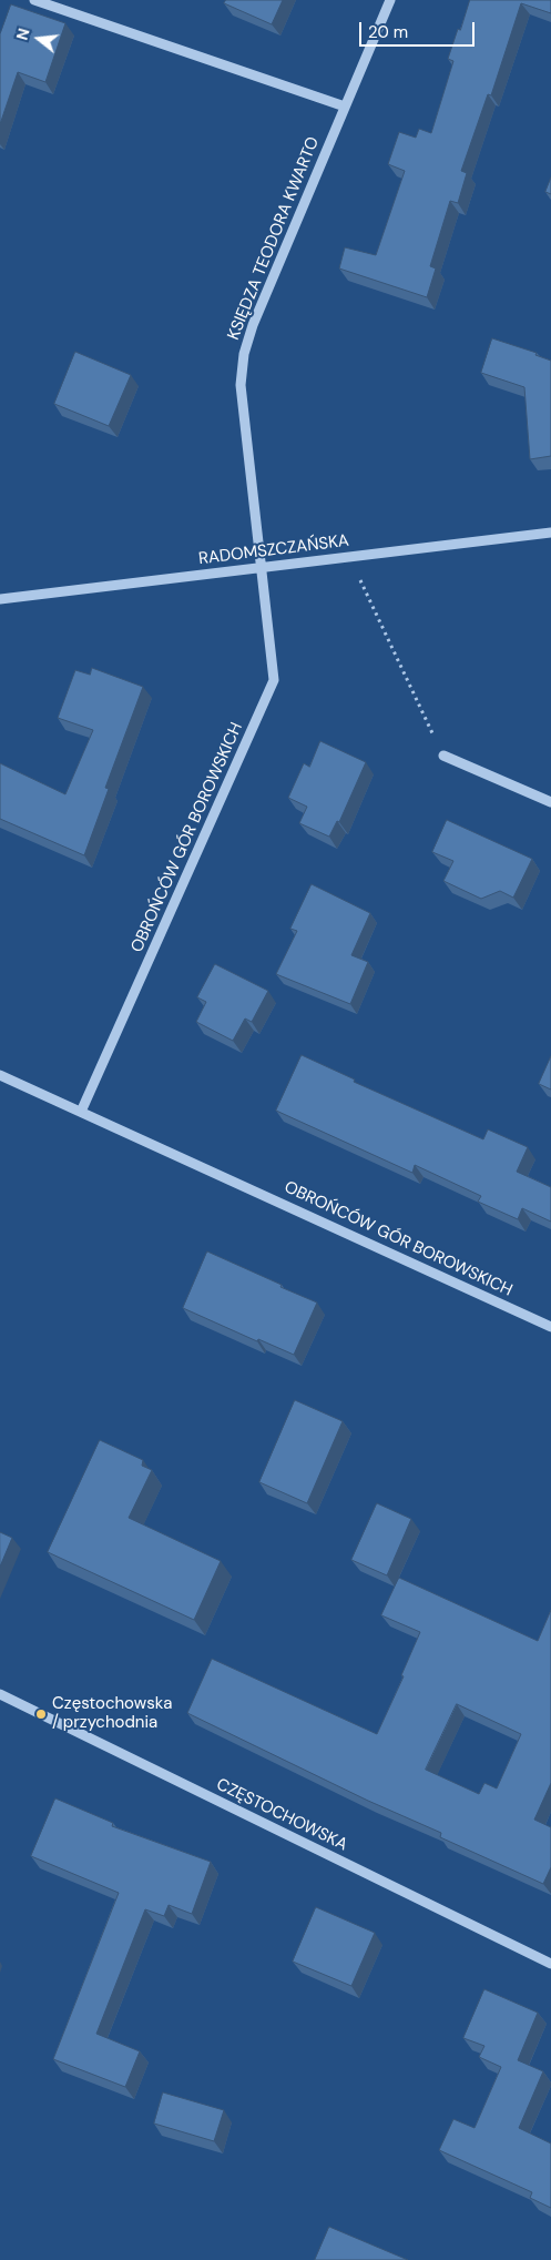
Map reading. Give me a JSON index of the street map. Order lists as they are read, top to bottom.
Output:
{
  "streets": {
    "street": [
      "KSIĘDZA TEODORA KWARTO",
      "RADOMSZCZAŃSKA",
      "OBROŃCÓW GÓR BOROWSKICH",
      "CZĘSTOCHOWSKA"
    ]
  },
  "crossings": [
    ["KSIĘDZA TEODORA KWARTO", "RADOMSZCZAŃSKA"],
    ["KSIĘDZA TEODORA KWARTO", "OBROŃCÓW GÓR BOROWSKICH"],
    ["RADOMSZCZAŃSKA", "OBROŃCÓW GÓR BOROWSKICH"]
  ],
  "places": ["Częstochowska / przychodnia"],
  "scale_bar": "20 m",
  "north": "left"
}
